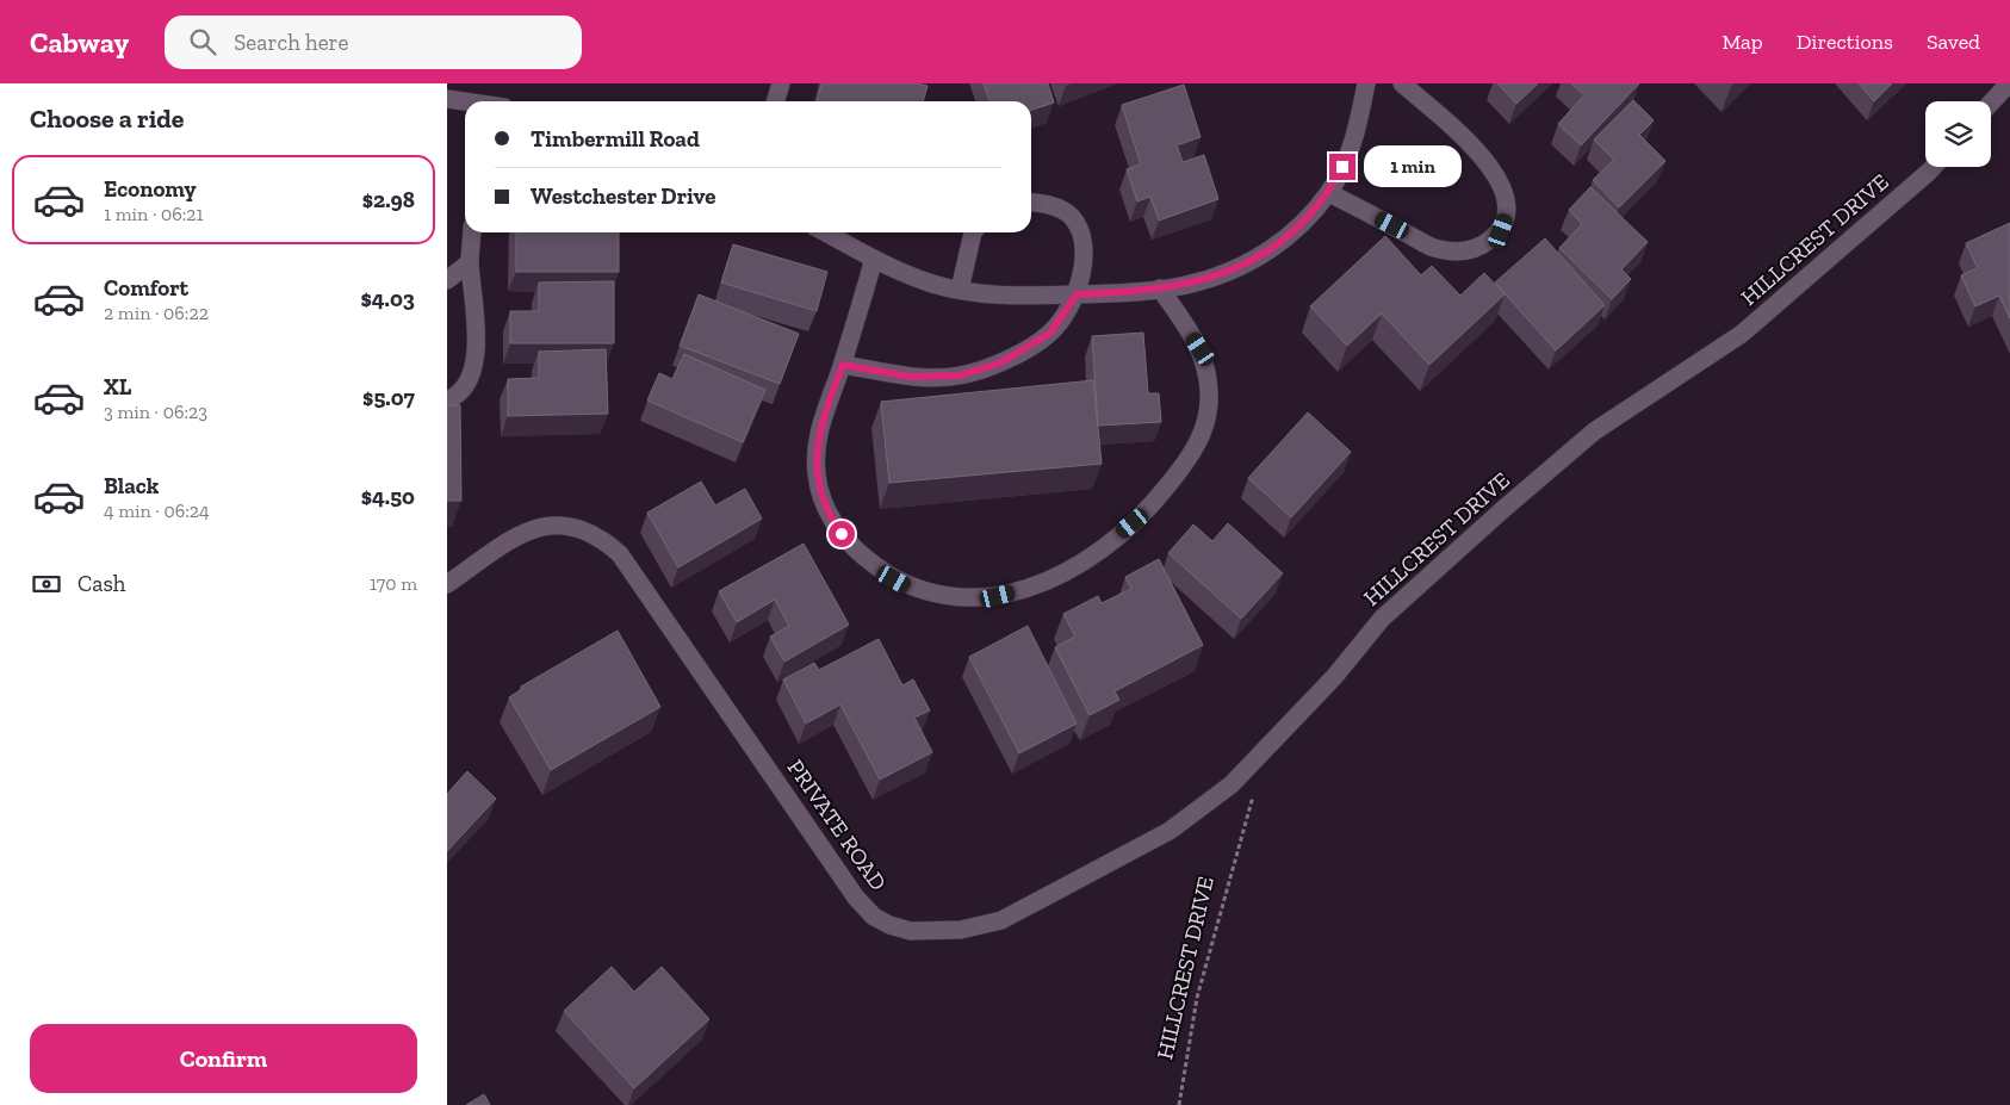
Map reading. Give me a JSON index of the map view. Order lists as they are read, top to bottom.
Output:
{
  "streets": {
    "street": ["HILLCREST DRIVE", "PRIVATE ROAD"]
  },
  "crossings": [
    ["HILLCREST DRIVE", "PRIVATE ROAD"]
  ],
  "page": {
    "header": "Cabway",
    "search": "Search here",
    "nav": ["Map", "Directions", "Saved"],
    "heading": "Choose a ride",
    "banner": ["Timbermill Road", "Westchester Drive"],
    "bubble": "1 min",
    "list": [
      {
        "name": "Economy",
        "note": "1 min · 06:21",
        "value": "$2.98"
      },
      {
        "name": "Comfort",
        "note": "2 min · 06:22",
        "value": "$4.03"
      },
      {
        "name": "XL",
        "note": "3 min · 06:23",
        "value": "$5.07"
      },
      {
        "name": "Black",
        "note": "4 min · 06:24",
        "value": "$4.50"
      }
    ],
    "pay": ["Cash", "170 m"],
    "buttons": "Confirm"
  }
}
